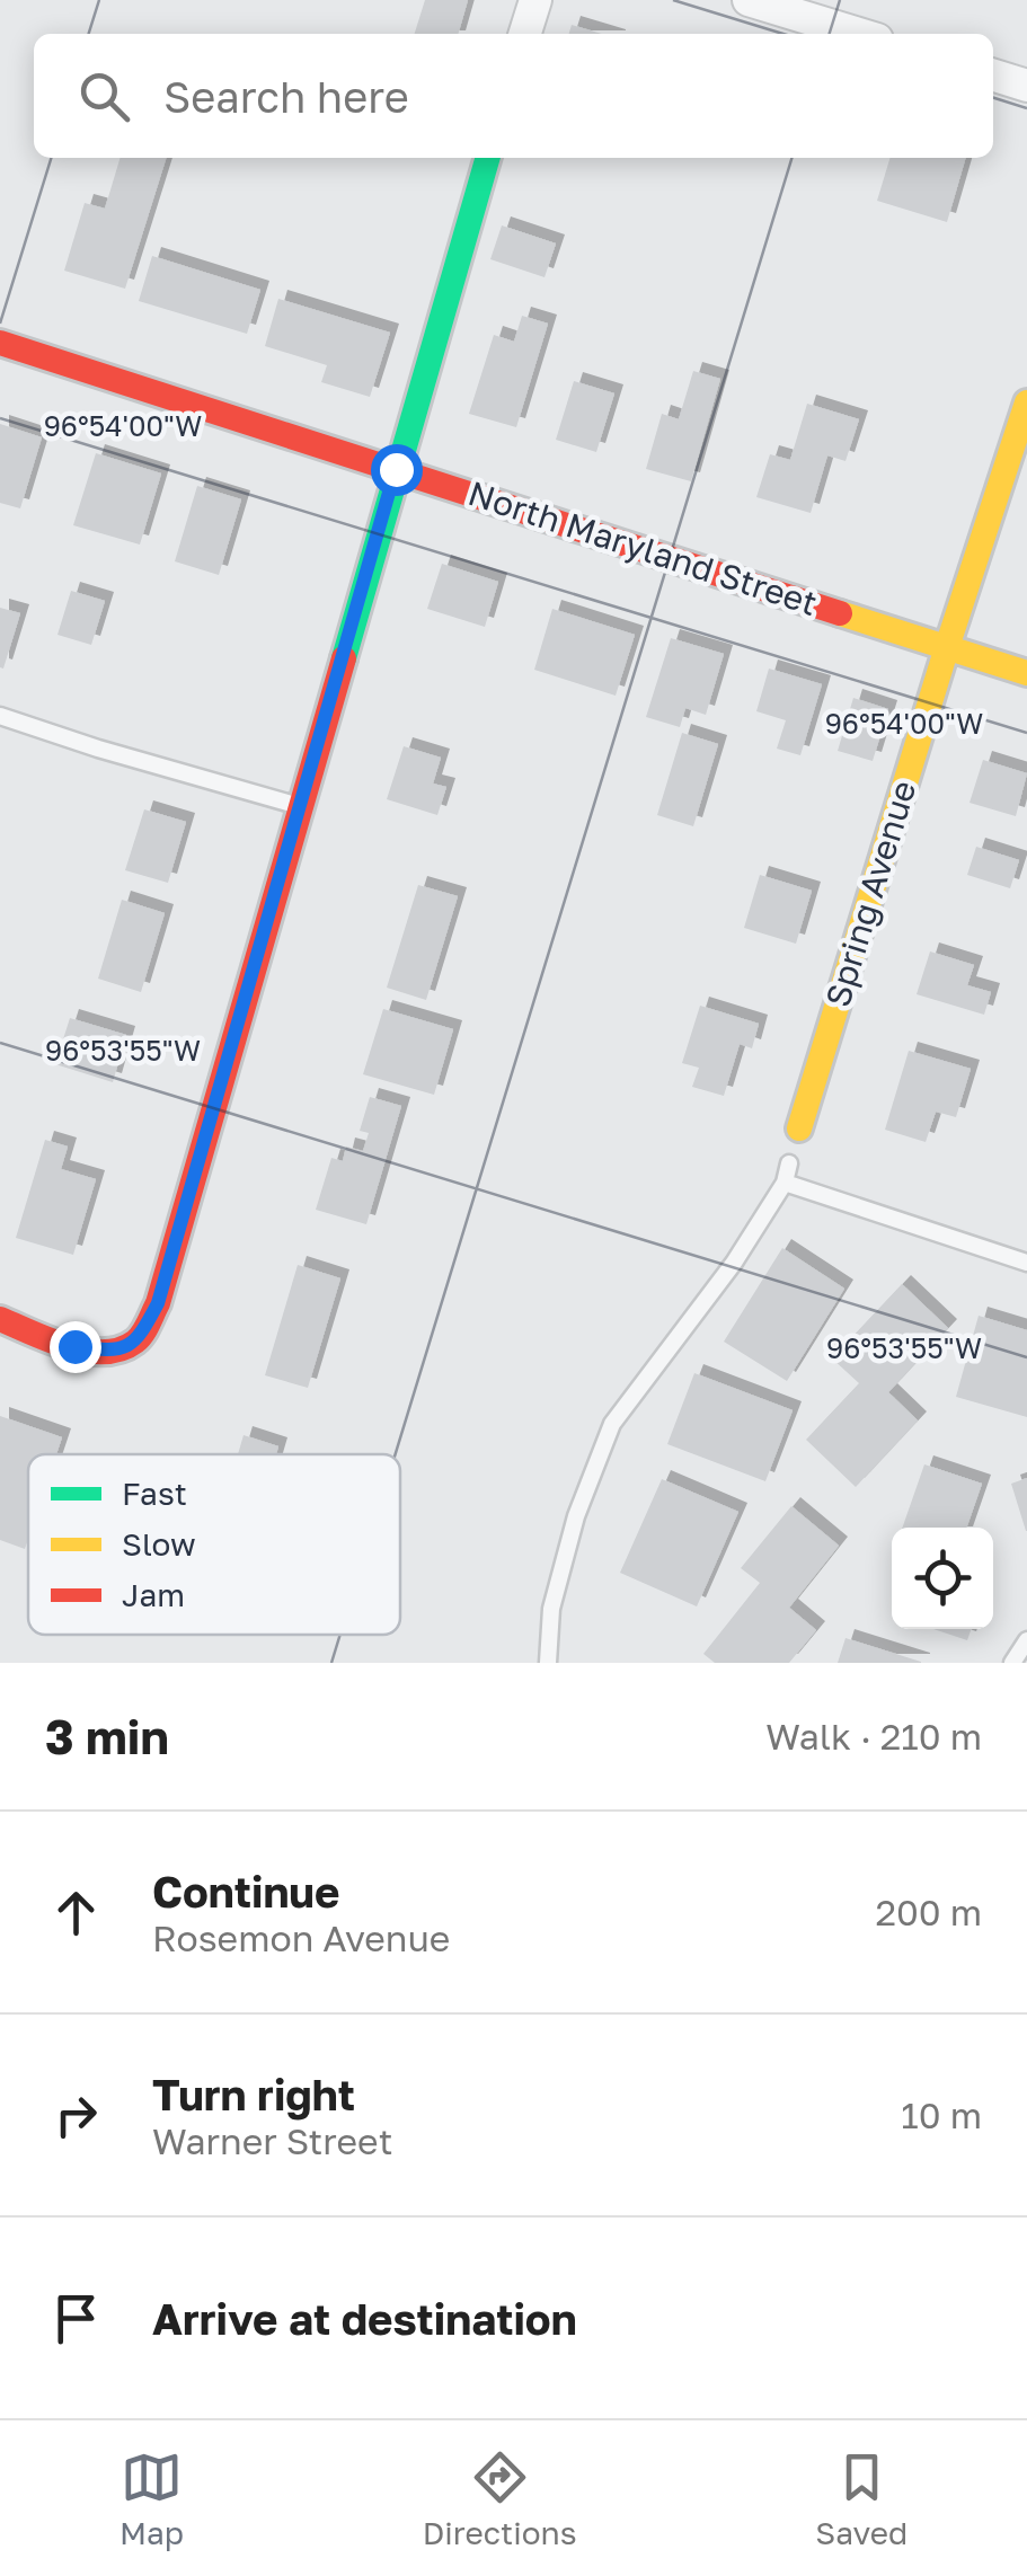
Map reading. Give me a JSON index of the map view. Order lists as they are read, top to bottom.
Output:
{
  "streets": {
    "street": ["North Maryland Street", "Spring Avenue"]
  },
  "crossings": [
    ["North Maryland Street", "Spring Avenue"]
  ],
  "legend": ["Fast", "Slow", "Jam"],
  "page": {
    "search": "Search here",
    "heading": ["3 min", "Walk · 210 m"],
    "list": [
      ["Continue", "Rosemon Avenue", "200 m"],
      ["Turn right", "Warner Street", "10 m"],
      "Arrive at destination"
    ],
    "nav": ["Map", "Directions", "Saved"]
  },
  "coordinates": ["96°54'00\"W", "96°53'55\"W"]
}
